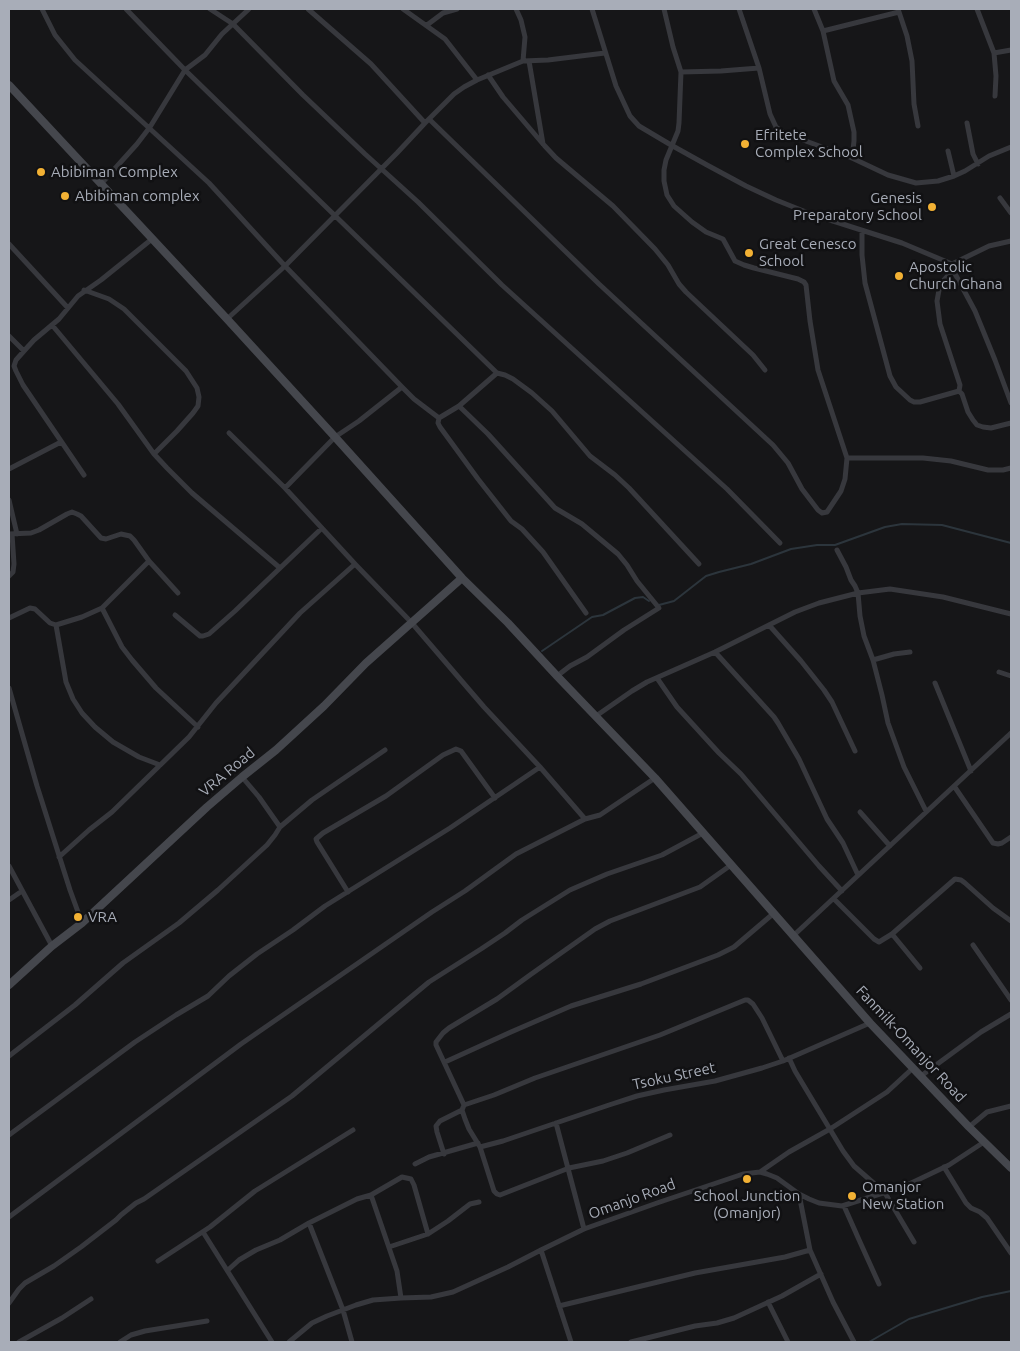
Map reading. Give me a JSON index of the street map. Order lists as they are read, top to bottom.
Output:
{
  "streets": {
    "street": [
      "VRA Road",
      "Fanmilk-Omanjor Road",
      "Tsoku Street",
      "Omanjo Road"
    ]
  },
  "crossings": [
    ["VRA Road", "Fanmilk-Omanjor Road"],
    ["Fanmilk-Omanjor Road", "Tsoku Street"]
  ],
  "places": [
    "Efritete Complex School",
    "Abibiman Complex",
    "Abibiman complex",
    "Genesis Preparatory School",
    "Great Cenesco School",
    "Apostolic Church Ghana",
    "VRA",
    "School Junction (Omanjor)",
    "Omanjor New Station"
  ]
}
